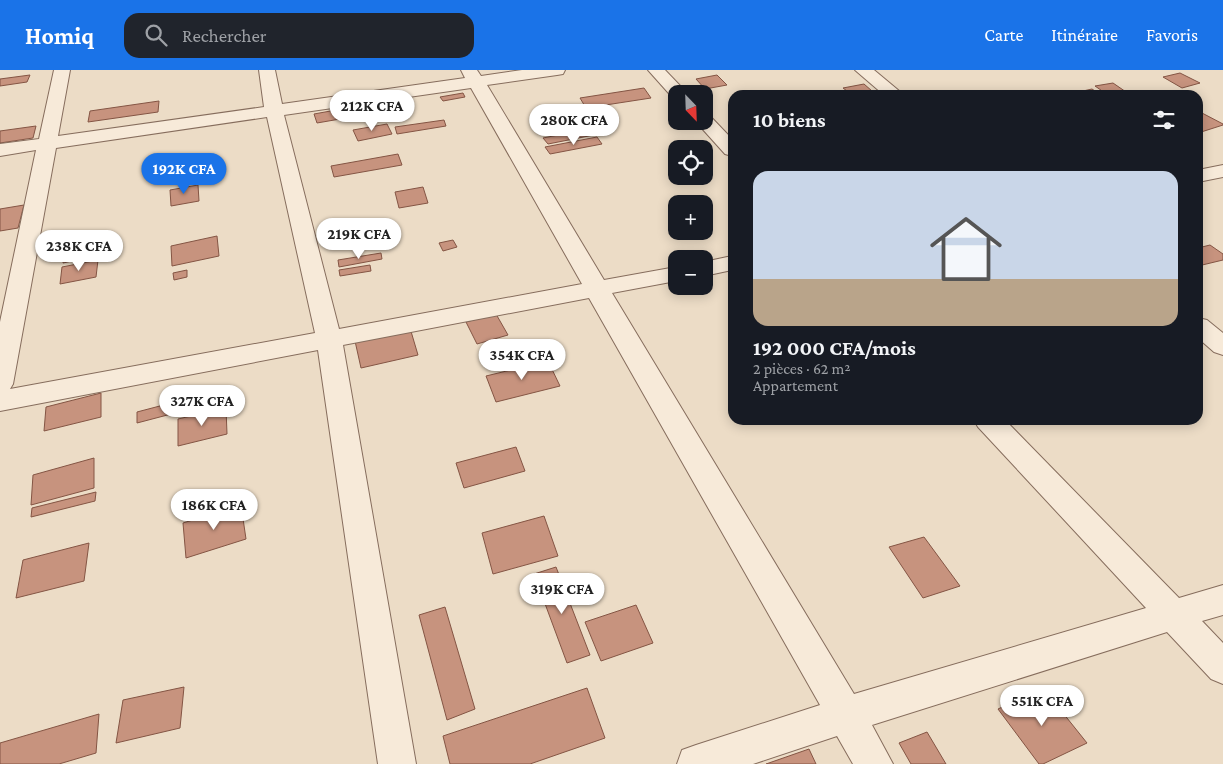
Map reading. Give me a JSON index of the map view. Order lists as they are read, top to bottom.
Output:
{
  "north": "bottom right",
  "page": {
    "header": "Homiq",
    "search": "Rechercher",
    "nav": ["Carte", "Itinéraire", "Favoris"],
    "map_buttons": ["+", "−"],
    "price": [
      "212K CFA",
      "280K CFA",
      "192K CFA",
      "219K CFA",
      "238K CFA",
      "354K CFA",
      "327K CFA",
      "186K CFA",
      "319K CFA",
      "551K CFA"
    ],
    "heading": "10 biens",
    "list": [
      {
        "name": "192 000 CFA/mois",
        "note": "2 pièces · 62 m² · Appartement"
      }
    ]
  }
}
